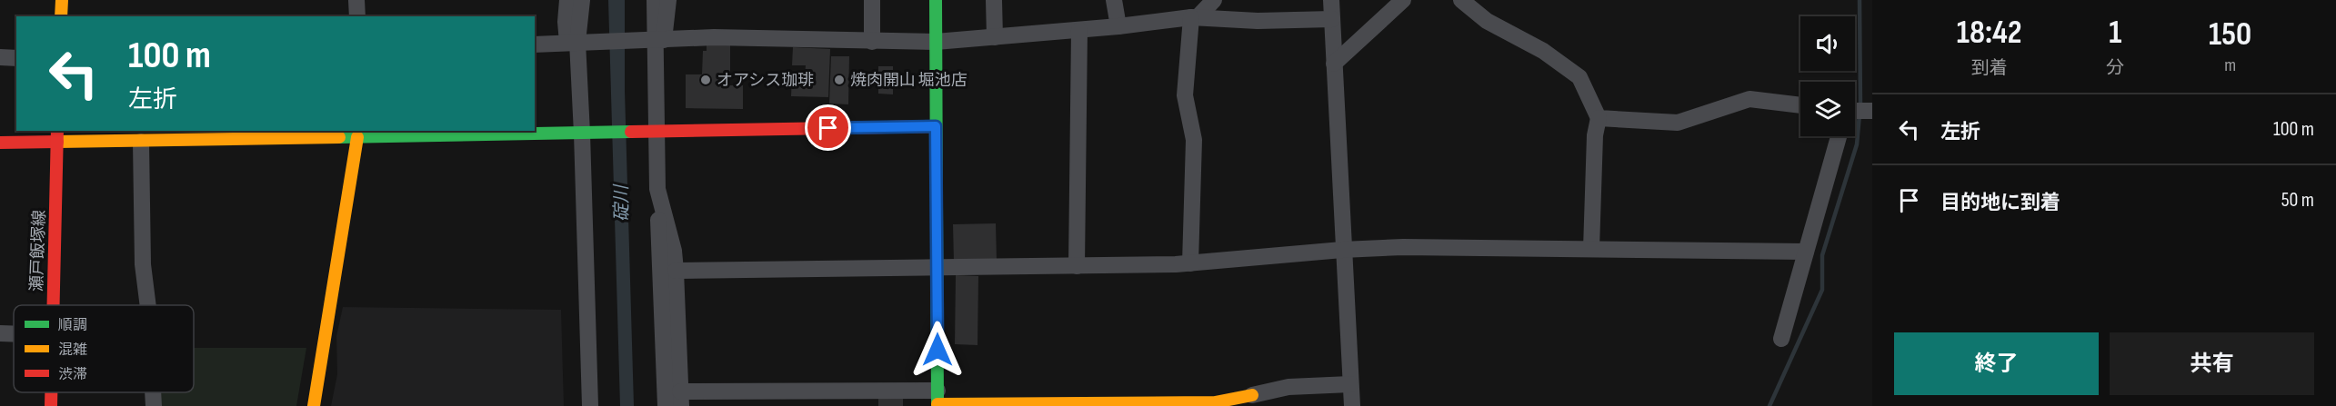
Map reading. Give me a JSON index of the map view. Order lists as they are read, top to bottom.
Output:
{
  "streets": {
    "street": ["瀬戸飯塚線"]
  },
  "water": ["碇川"],
  "places": ["オアシス珈琲", "焼肉開山 堀池店"],
  "legend": ["順調", "混雑", "渋滞"],
  "page": {
    "eta": [
      "18:42",
      "到着",
      "1",
      "分",
      "150",
      "m"
    ],
    "turn": ["100 m", "左折"],
    "list": [
      {
        "name": "左折",
        "value": "100 m"
      },
      {
        "name": "目的地に到着",
        "value": "50 m"
      }
    ],
    "buttons": ["終了", "共有"]
  }
}
